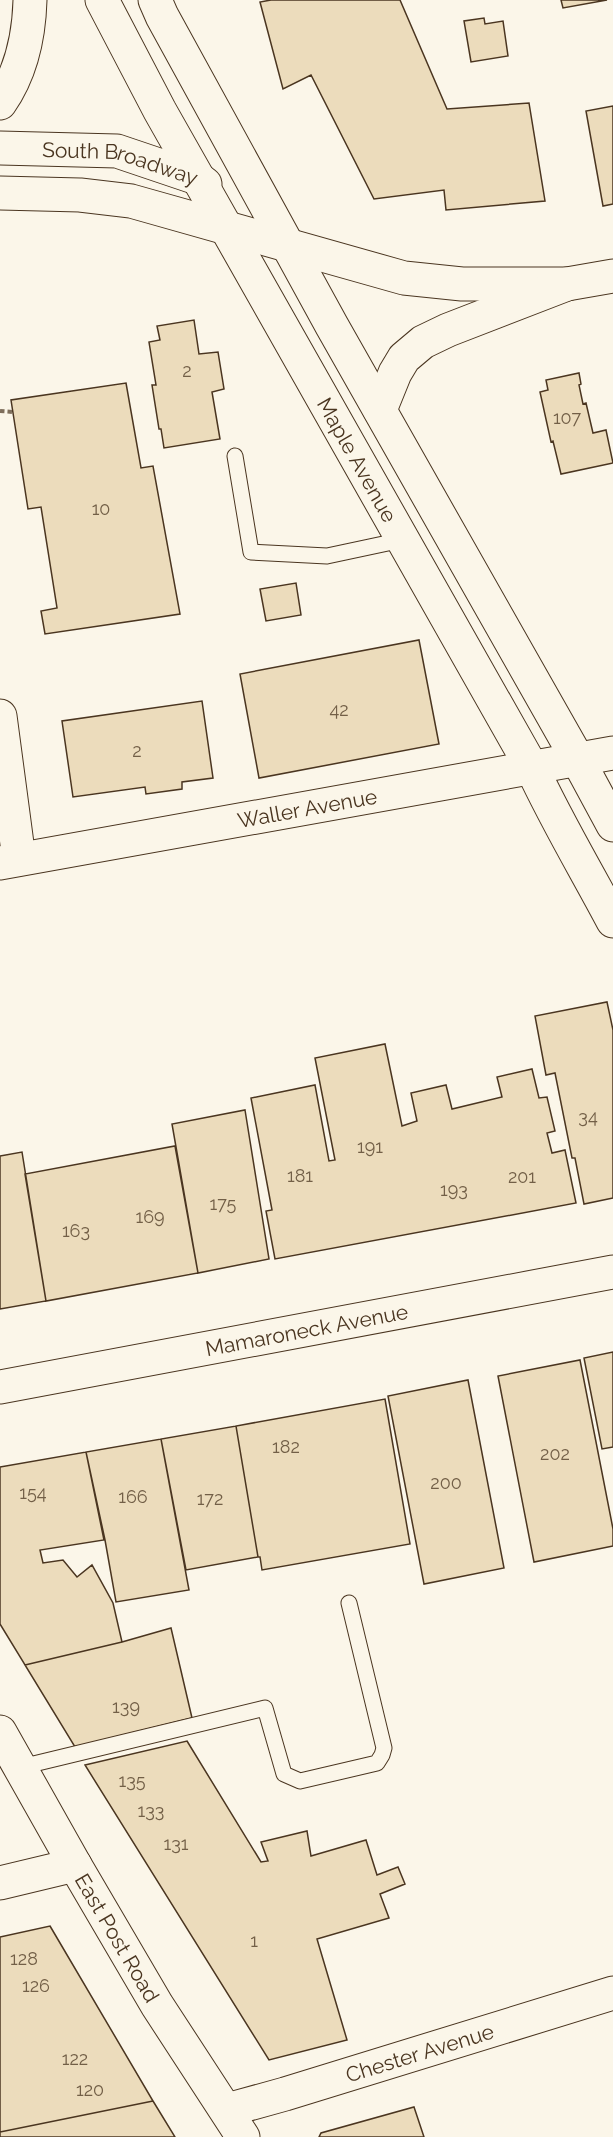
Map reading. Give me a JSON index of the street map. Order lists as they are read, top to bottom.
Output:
{
  "streets": {
    "main road": [
      "South Broadway",
      "Maple Avenue",
      "Waller Avenue",
      "Mamaroneck Avenue",
      "East Post Road",
      "Chester Avenue"
    ]
  },
  "crossings": [
    ["South Broadway", "Maple Avenue"],
    ["Maple Avenue", "Waller Avenue"],
    ["East Post Road", "Chester Avenue"]
  ],
  "house_numbers": [
    "2",
    "107",
    "10",
    "42",
    "2",
    "34",
    "191",
    "181",
    "201",
    "193",
    "175",
    "169",
    "163",
    "182",
    "202",
    "200",
    "154",
    "166",
    "172",
    "139",
    "135",
    "133",
    "131",
    "1",
    "128",
    "126",
    "122",
    "120"
  ]
}
